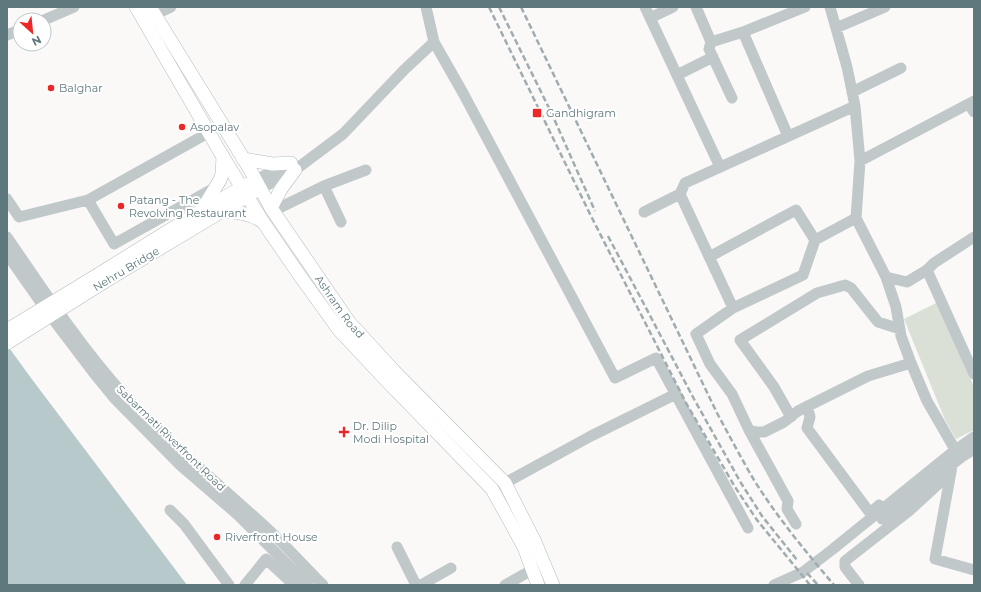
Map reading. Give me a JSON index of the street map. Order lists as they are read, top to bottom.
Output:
{
  "streets": {
    "main road": ["Nehru Bridge", "Ashram Road"],
    "street": ["Sabarmati Riverfront Road"]
  },
  "crossings": [
    ["Nehru Bridge", "Ashram Road"]
  ],
  "places": {
    "other": [
      "Balghar",
      "Asopalav",
      "Patang - The Revolving Restaurant",
      "Riverfront House"
    ],
    "transit": ["Gandhigram"],
    "health": ["Dr. Dilip Modi Hospital"]
  },
  "north": "bottom right"
}
